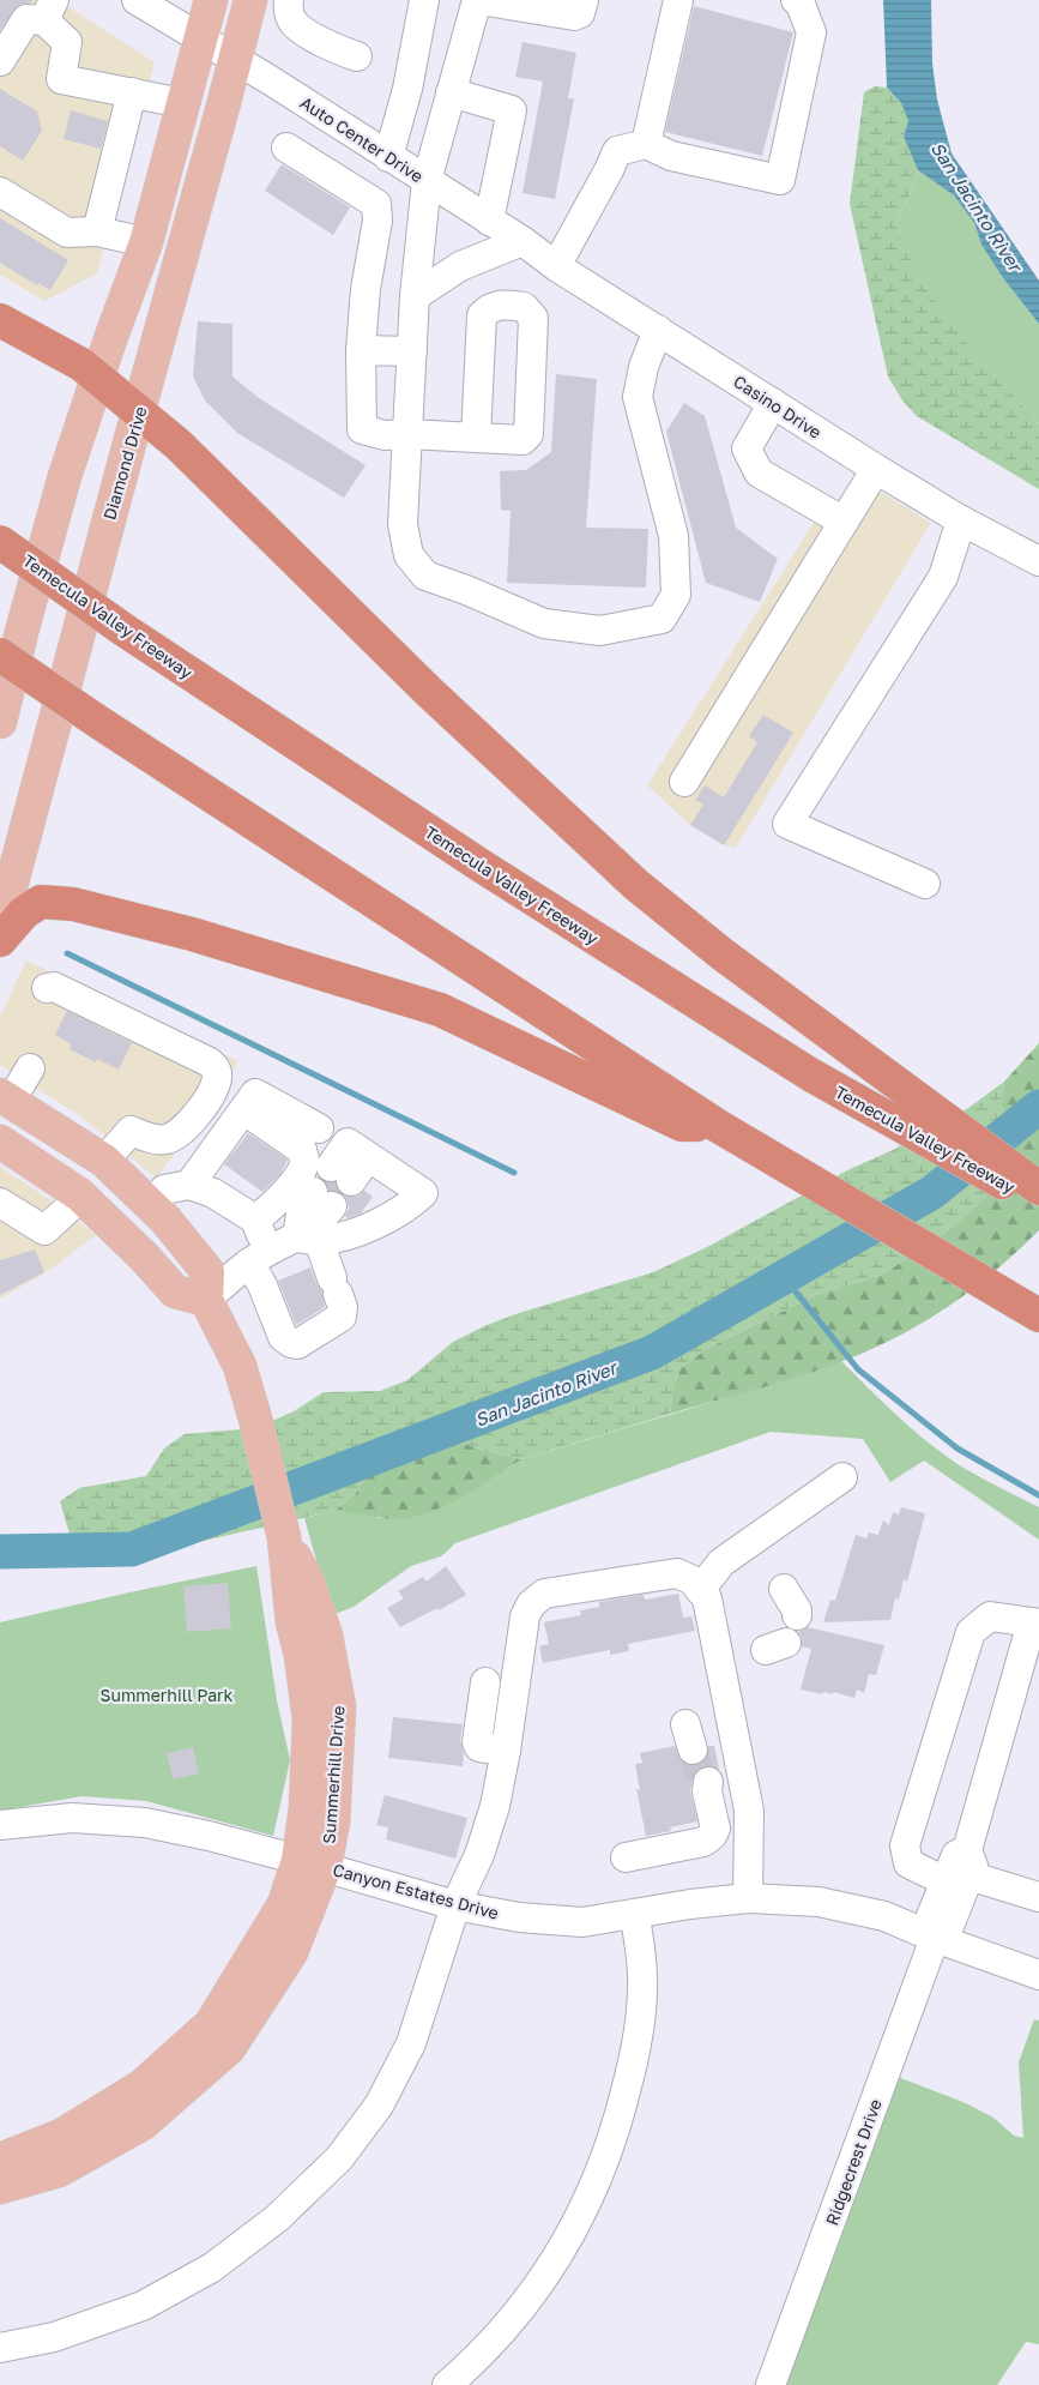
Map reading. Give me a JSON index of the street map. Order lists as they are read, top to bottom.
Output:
{
  "streets": {
    "highway": ["Temecula Valley Freeway"],
    "main road": ["Diamond Drive", "Summerhill Drive"],
    "street": [
      "Auto Center Drive",
      "Casino Drive",
      "Canyon Estates Drive",
      "Ridgecrest Drive"
    ]
  },
  "crossings": [
    ["Auto Center Drive", "Casino Drive"],
    ["Auto Center Drive", "Diamond Drive"],
    ["Summerhill Drive", "Canyon Estates Drive"],
    ["Canyon Estates Drive", "Ridgecrest Drive"]
  ],
  "water": ["San Jacinto River"],
  "parks": ["Summerhill Park"]
}
